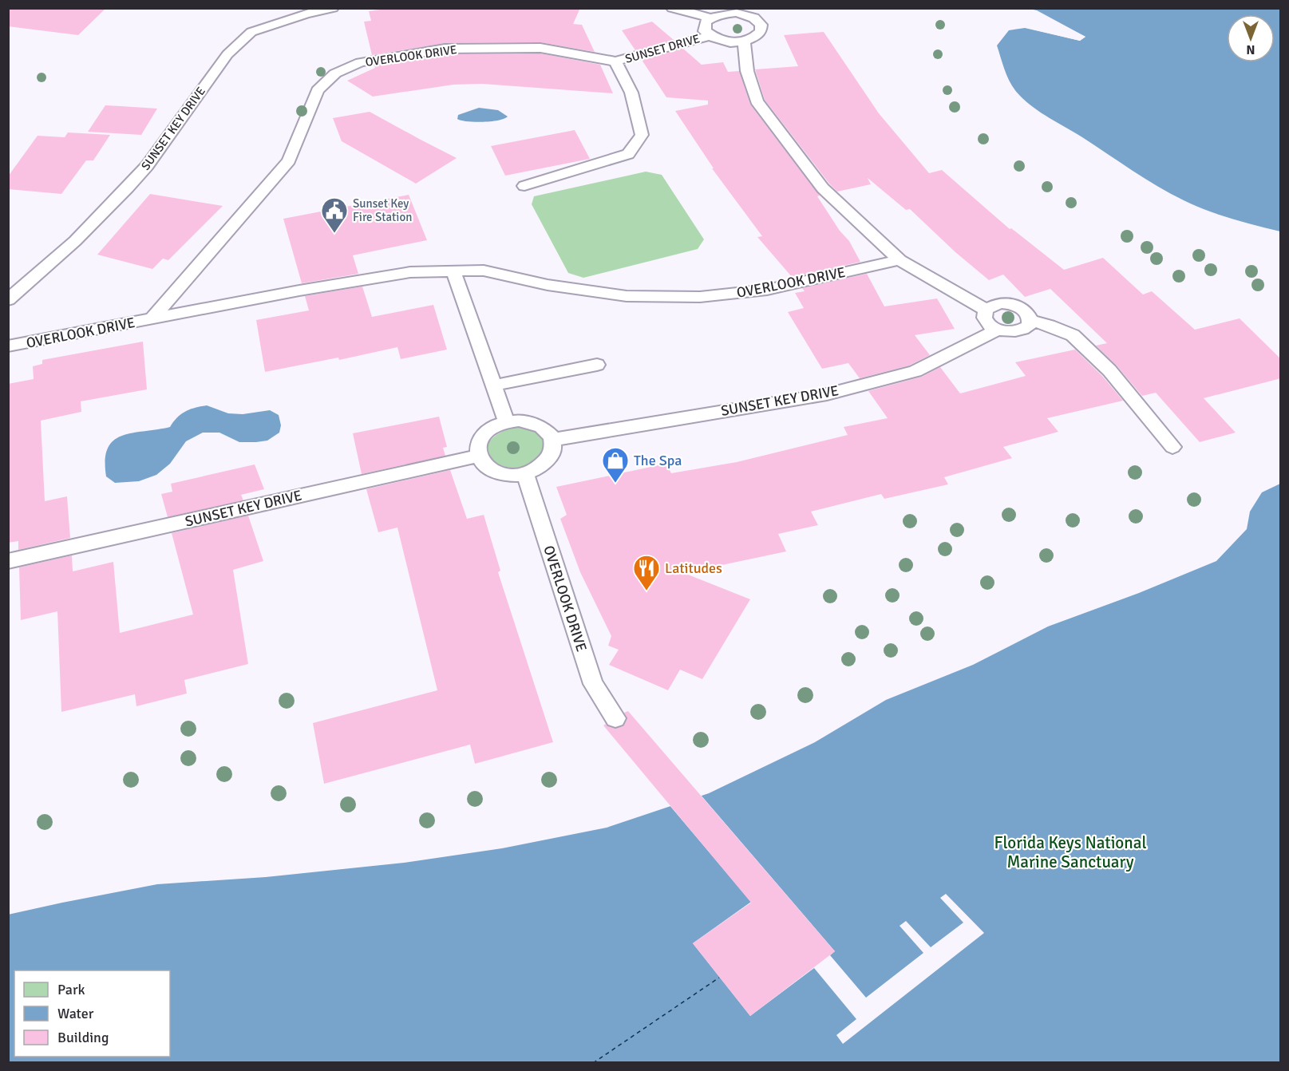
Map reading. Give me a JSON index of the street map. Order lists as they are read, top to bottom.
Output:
{
  "streets": {
    "lane": ["SUNSET DRIVE", "OVERLOOK DRIVE", "SUNSET KEY DRIVE"]
  },
  "crossings": [
    ["SUNSET DRIVE", "OVERLOOK DRIVE"],
    ["OVERLOOK DRIVE", "SUNSET KEY DRIVE"]
  ],
  "parks": ["Florida Keys National Marine Sanctuary"],
  "places": {
    "public building": ["Sunset Key Fire Station"],
    "shop": ["The Spa"],
    "restaurant": ["Latitudes"]
  },
  "legend": ["Park", "Water", "Building"],
  "north": "bottom"
}
